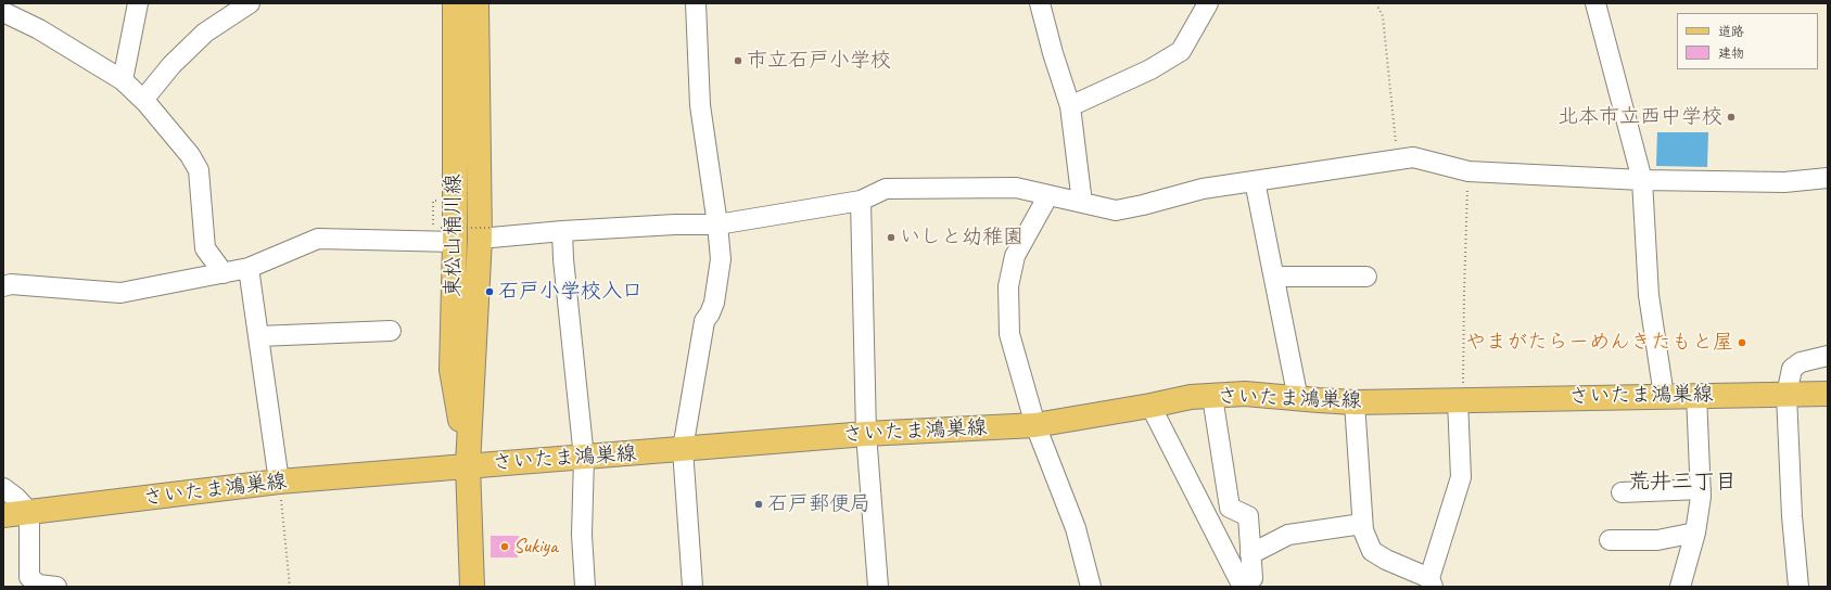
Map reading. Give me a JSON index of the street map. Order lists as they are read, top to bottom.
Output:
{
  "streets": {
    "main road": ["東松山桶川線", "さいたま鴻巣線"]
  },
  "crossings": [
    ["東松山桶川線", "さいたま鴻巣線"]
  ],
  "districts": ["荒井三丁目"],
  "places": [
    "市立石戸小学校",
    "北本市立西中学校",
    "いしと幼稚園",
    "石戸小学校入口",
    "やまがたらーめんきたもと屋",
    "石戸郵便局",
    "Sukiya"
  ],
  "legend": ["道路", "建物"]
}
